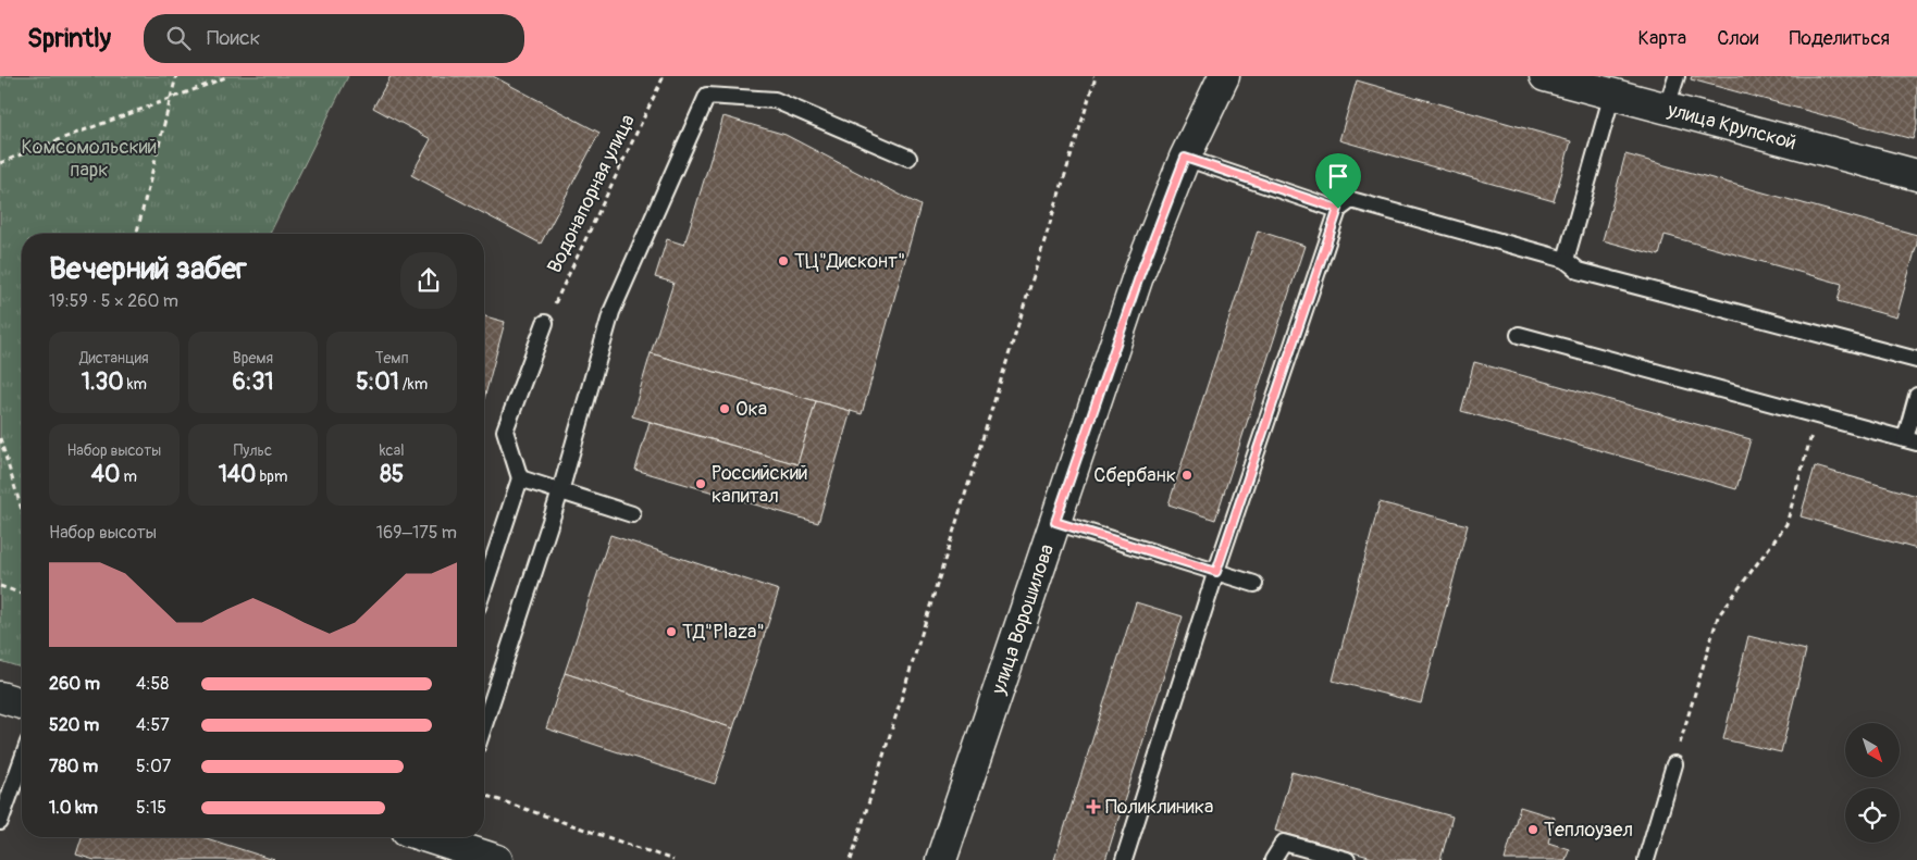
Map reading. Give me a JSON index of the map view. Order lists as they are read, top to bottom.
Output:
{
  "streets": {
    "main road": ["улица Крупской", "улица Ворошилова"],
    "path": ["Водонапорная улица"]
  },
  "parks": ["Комсомольский парк"],
  "places": {
    "other": [
      "ТЦ\"Дисконт\"",
      "Ока",
      "Сбербанк",
      "Российский капитал",
      "ТД\"Plaza\"",
      "Теплоузел"
    ],
    "health": ["Поликлиника"]
  },
  "north": "bottom right",
  "page": {
    "header": "Sprintly",
    "search": "Поиск",
    "nav": ["Карта", "Слои", "Поделиться"],
    "heading": ["Вечерний забег", "19:59 · 5 × 260 m"],
    "stats": [
      ["Дистанция", "1.30 km"],
      ["Время", "6:31"],
      ["Темп", "5:01 /km"],
      ["Набор высоты", "40 m"],
      ["Пульс", "140 bpm"],
      ["kcal", "85"]
    ],
    "chart": ["Набор высоты", "169–175 m"],
    "list": [
      {
        "name": "260 m",
        "note": "4:58"
      },
      {
        "name": "520 m",
        "note": "4:57"
      },
      {
        "name": "780 m",
        "note": "5:07"
      },
      {
        "name": "1.0 km",
        "note": "5:15"
      }
    ]
  }
}
